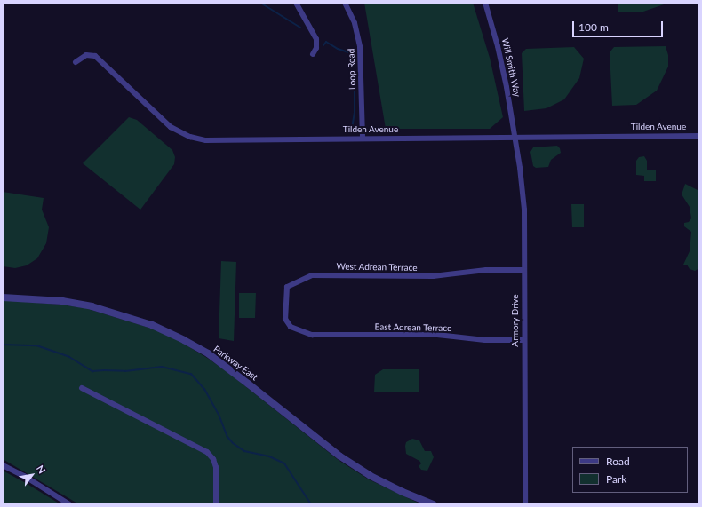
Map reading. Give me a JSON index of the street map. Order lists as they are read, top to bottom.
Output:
{
  "streets": {
    "street": [
      "Will Smith Way",
      "Loop Road",
      "Tilden Avenue",
      "West Adrean Terrace",
      "Armory Drive",
      "East Adrean Terrace",
      "Parkway East"
    ]
  },
  "crossings": [
    ["Will Smith Way", "Tilden Avenue"],
    ["Will Smith Way", "Armory Drive"],
    ["Loop Road", "Tilden Avenue"],
    ["Tilden Avenue", "Armory Drive"],
    ["West Adrean Terrace", "Armory Drive"],
    ["West Adrean Terrace", "East Adrean Terrace"],
    ["Armory Drive", "East Adrean Terrace"]
  ],
  "legend": ["Road", "Park"],
  "scale_bar": "100 m",
  "north": "top right"
}
